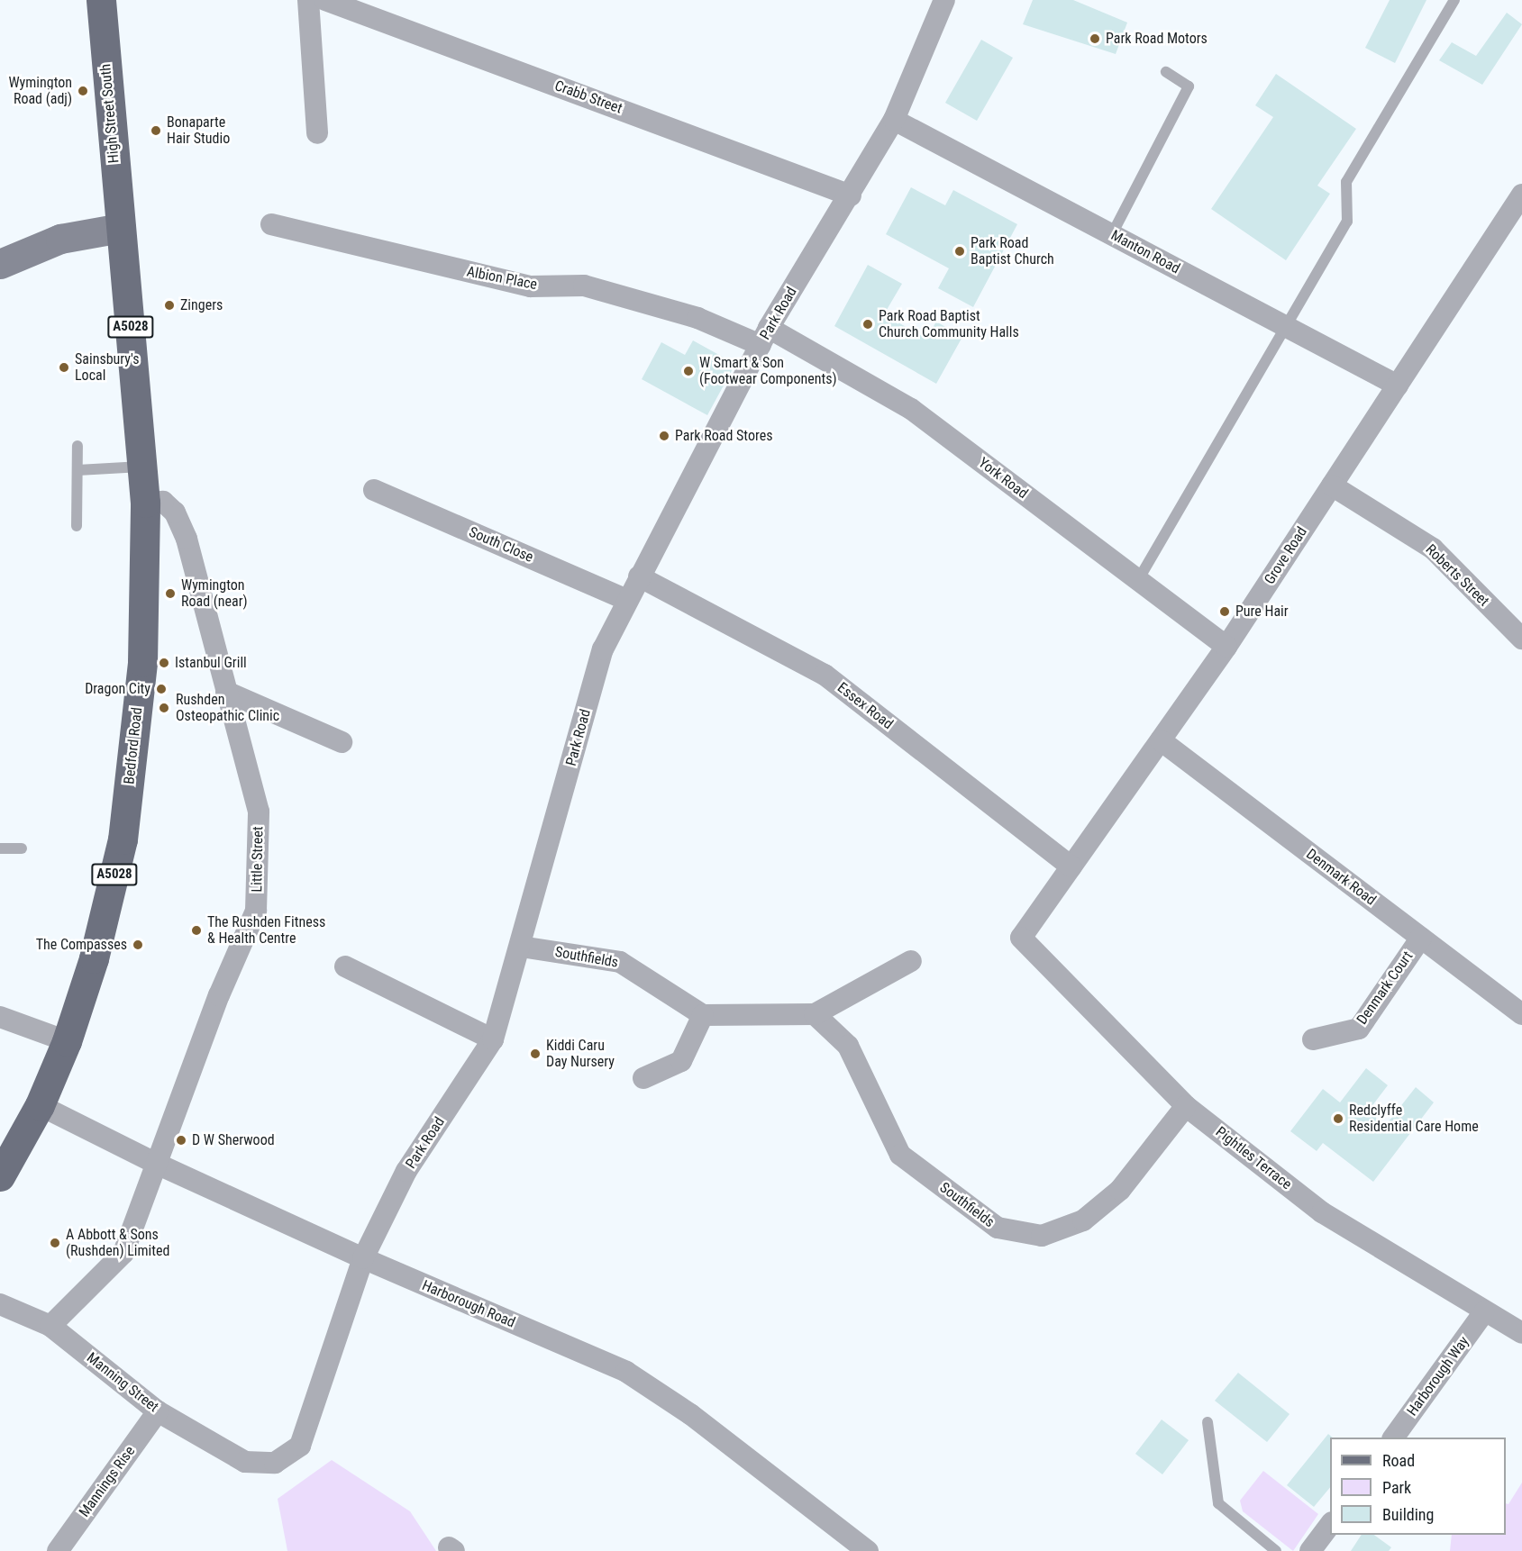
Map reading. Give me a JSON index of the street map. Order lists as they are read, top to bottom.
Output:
{
  "streets": {
    "main road": ["High Street South", "A5028", "Bedford Road"],
    "street": [
      "Crabb Street",
      "Manton Road",
      "Albion Place",
      "Park Road",
      "York Road",
      "South Close",
      "Grove Road",
      "Roberts Street",
      "Essex Road",
      "Little Street",
      "Denmark Road",
      "Southfields",
      "Denmark Court",
      "Pightles Terrace",
      "Harborough Road",
      "Harborough Way",
      "Manning Street",
      "Mannings Rise"
    ]
  },
  "crossings": [
    ["Crabb Street", "Park Road"],
    ["High Street South", "Bedford Road"],
    ["Manton Road", "Park Road"],
    ["Manton Road", "Grove Road"],
    ["Albion Place", "Park Road"],
    ["Albion Place", "York Road"],
    ["Park Road", "York Road"],
    ["Park Road", "South Close"],
    ["Park Road", "Essex Road"],
    ["Park Road", "Southfields"],
    ["Park Road", "Harborough Road"],
    ["Park Road", "Manning Street"],
    ["York Road", "Grove Road"],
    ["Grove Road", "Roberts Street"],
    ["Grove Road", "Essex Road"],
    ["Grove Road", "Denmark Road"],
    ["Grove Road", "Pightles Terrace"],
    ["Bedford Road", "Little Street"],
    ["Bedford Road", "Harborough Road"],
    ["Little Street", "Harborough Road"],
    ["Little Street", "Manning Street"],
    ["Denmark Road", "Denmark Court"],
    ["Southfields", "Pightles Terrace"],
    ["Pightles Terrace", "Harborough Way"],
    ["Manning Street", "Mannings Rise"]
  ],
  "places": [
    "Park Road Motors",
    "Wymington Road (adj)",
    "Bonaparte Hair Studio",
    "Park Road Baptist Church",
    "Zingers",
    "Park Road Baptist Church Community Halls",
    "Sainsbury's Local",
    "W Smart & Son (Footwear Components)",
    "Park Road Stores",
    "Wymington Road (near)",
    "Pure Hair",
    "Istanbul Grill",
    "Dragon City",
    "Rushden Osteopathic Clinic",
    "The Rushden Fitness & Health Centre",
    "The Compasses",
    "Kiddi Caru Day Nursery",
    "Redclyffe Residential Care Home",
    "D W Sherwood",
    "A Abbott & Sons (Rushden) Limited"
  ],
  "legend": ["Road", "Park", "Building"]
}
